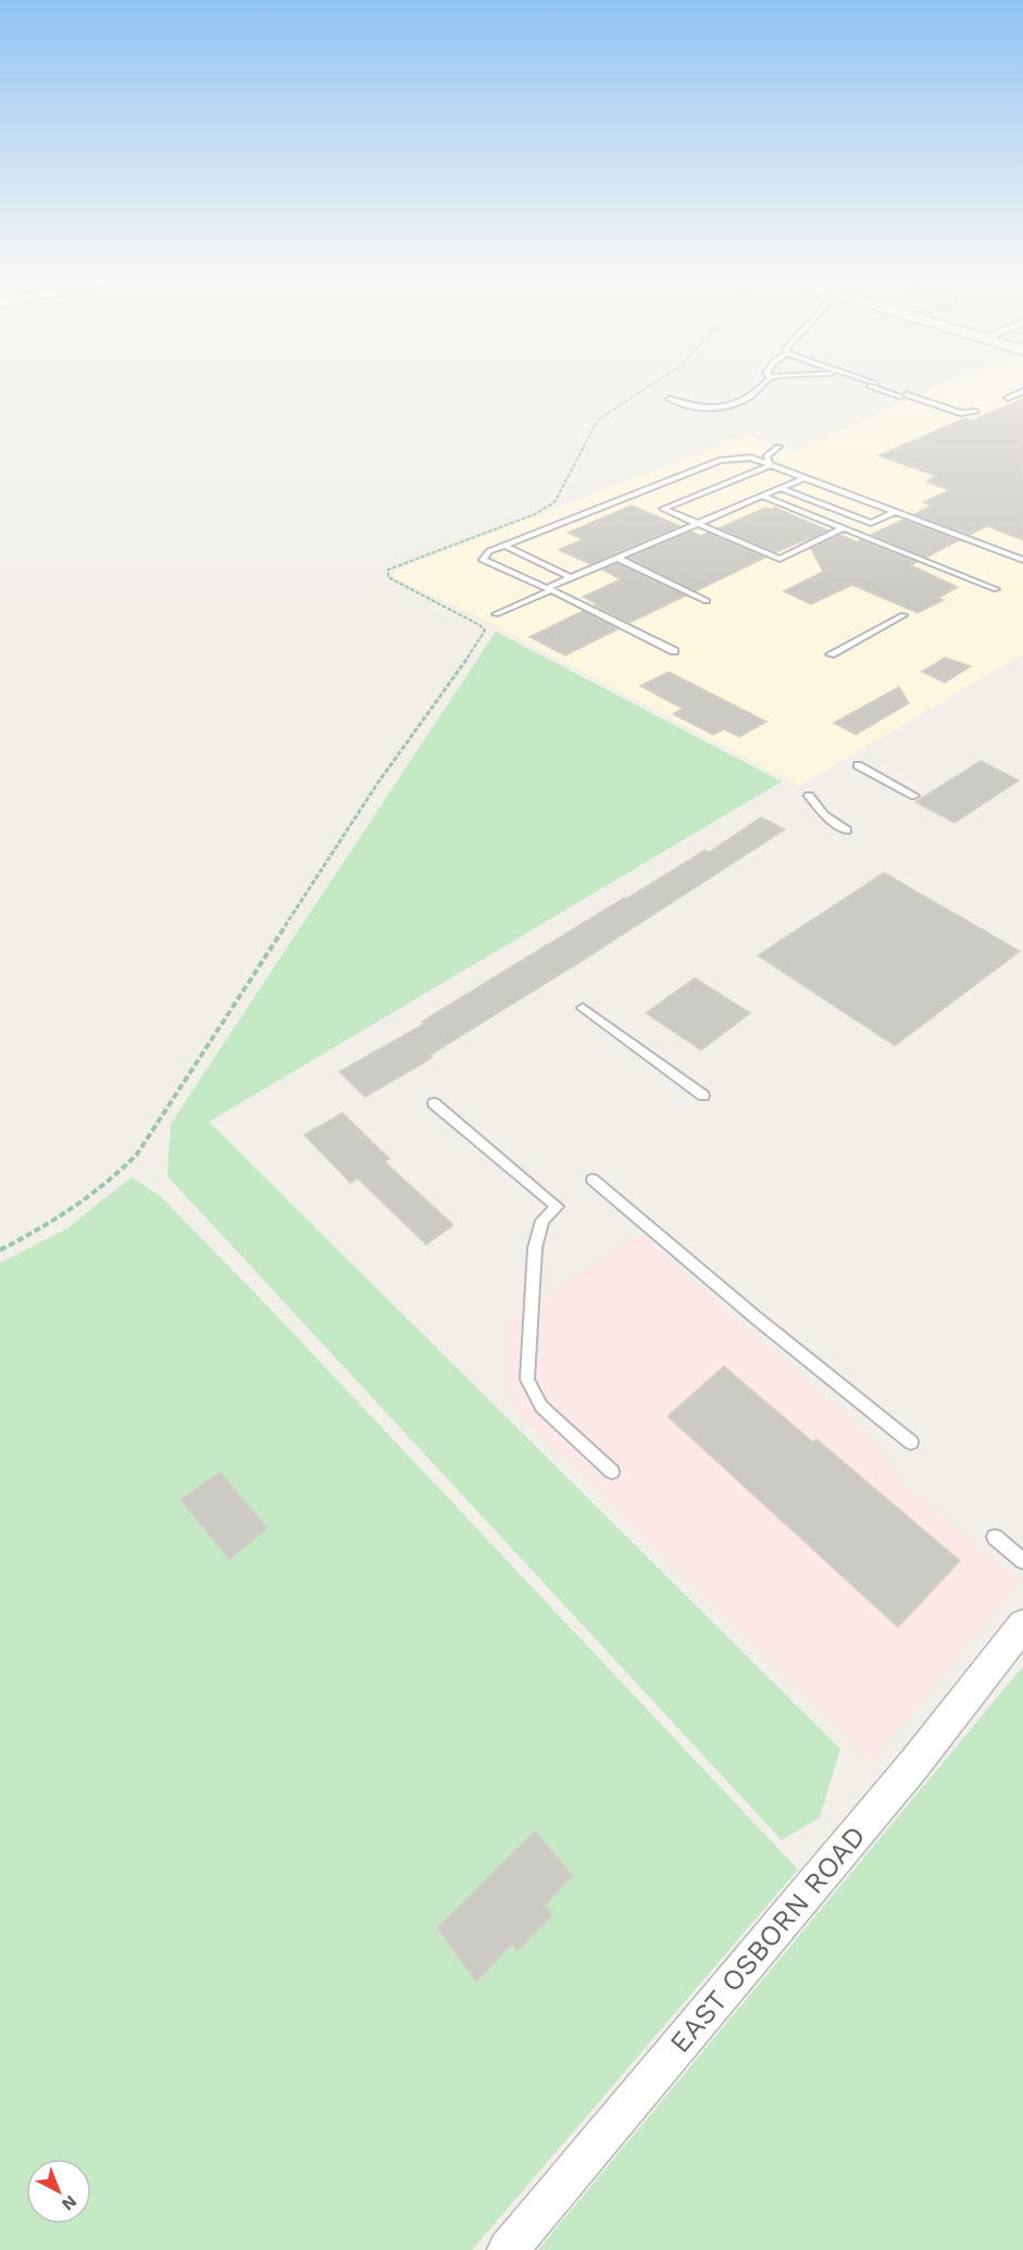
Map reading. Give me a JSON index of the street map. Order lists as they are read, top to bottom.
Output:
{
  "streets": {
    "street": ["EAST OSBORN ROAD"]
  },
  "north": "bottom right"
}
